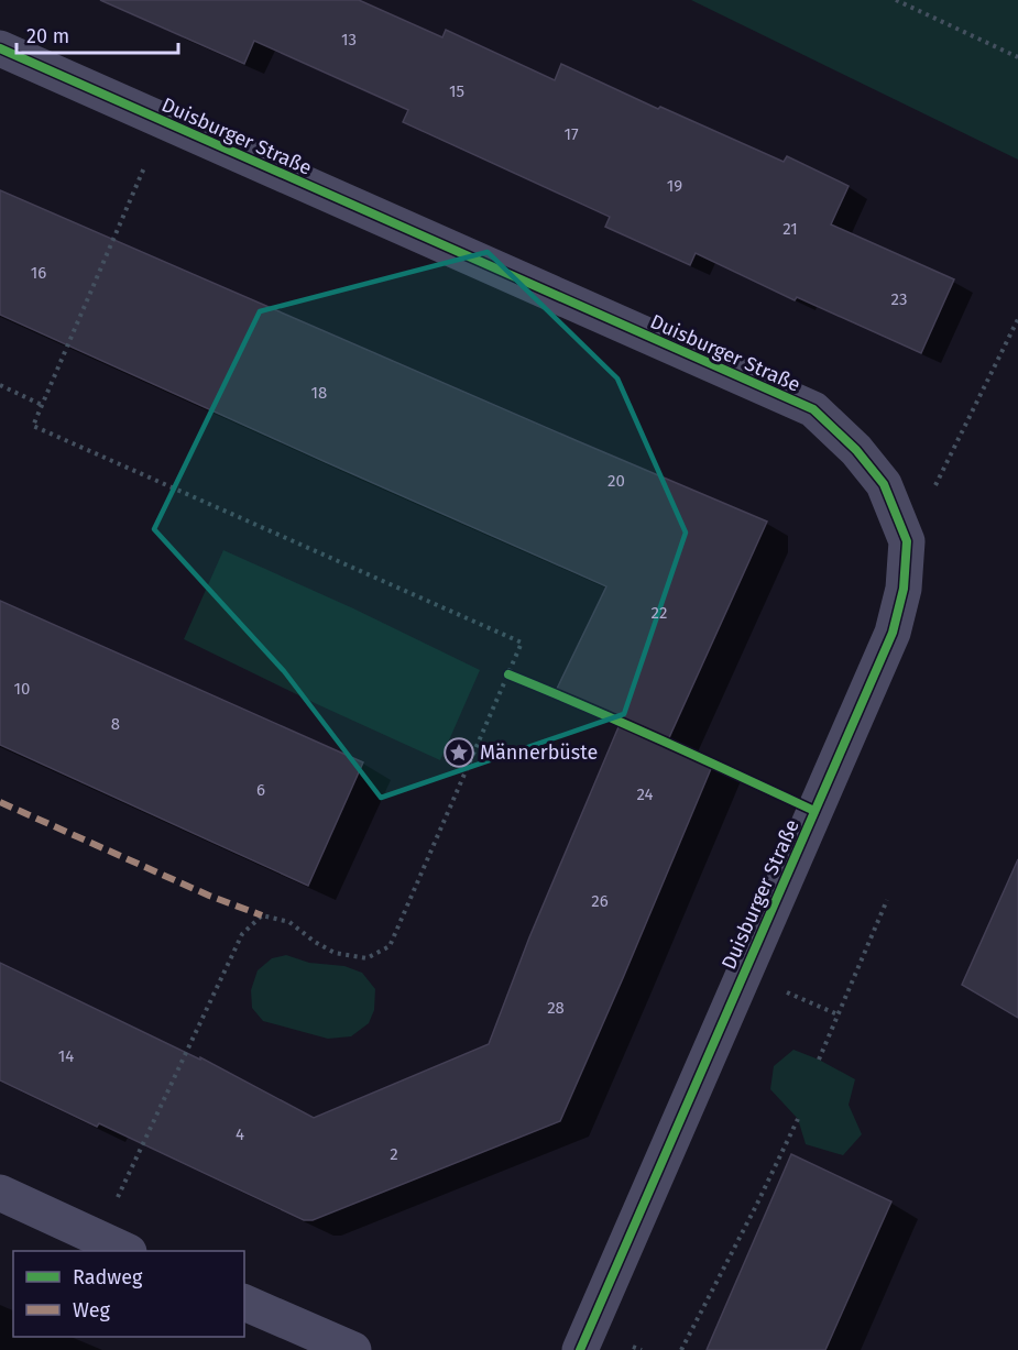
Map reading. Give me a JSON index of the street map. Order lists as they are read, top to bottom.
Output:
{
  "streets": {
    "street": ["Duisburger Straße"]
  },
  "places": {
    "place": ["Männerbüste"]
  },
  "house_numbers": [
    "13",
    "15",
    "17",
    "19",
    "21",
    "16",
    "23",
    "18",
    "20",
    "22",
    "10",
    "8",
    "6",
    "24",
    "26",
    "28",
    "14",
    "4",
    "2"
  ],
  "legend": ["Radweg", "Weg"],
  "scale_bar": "20 m"
}
